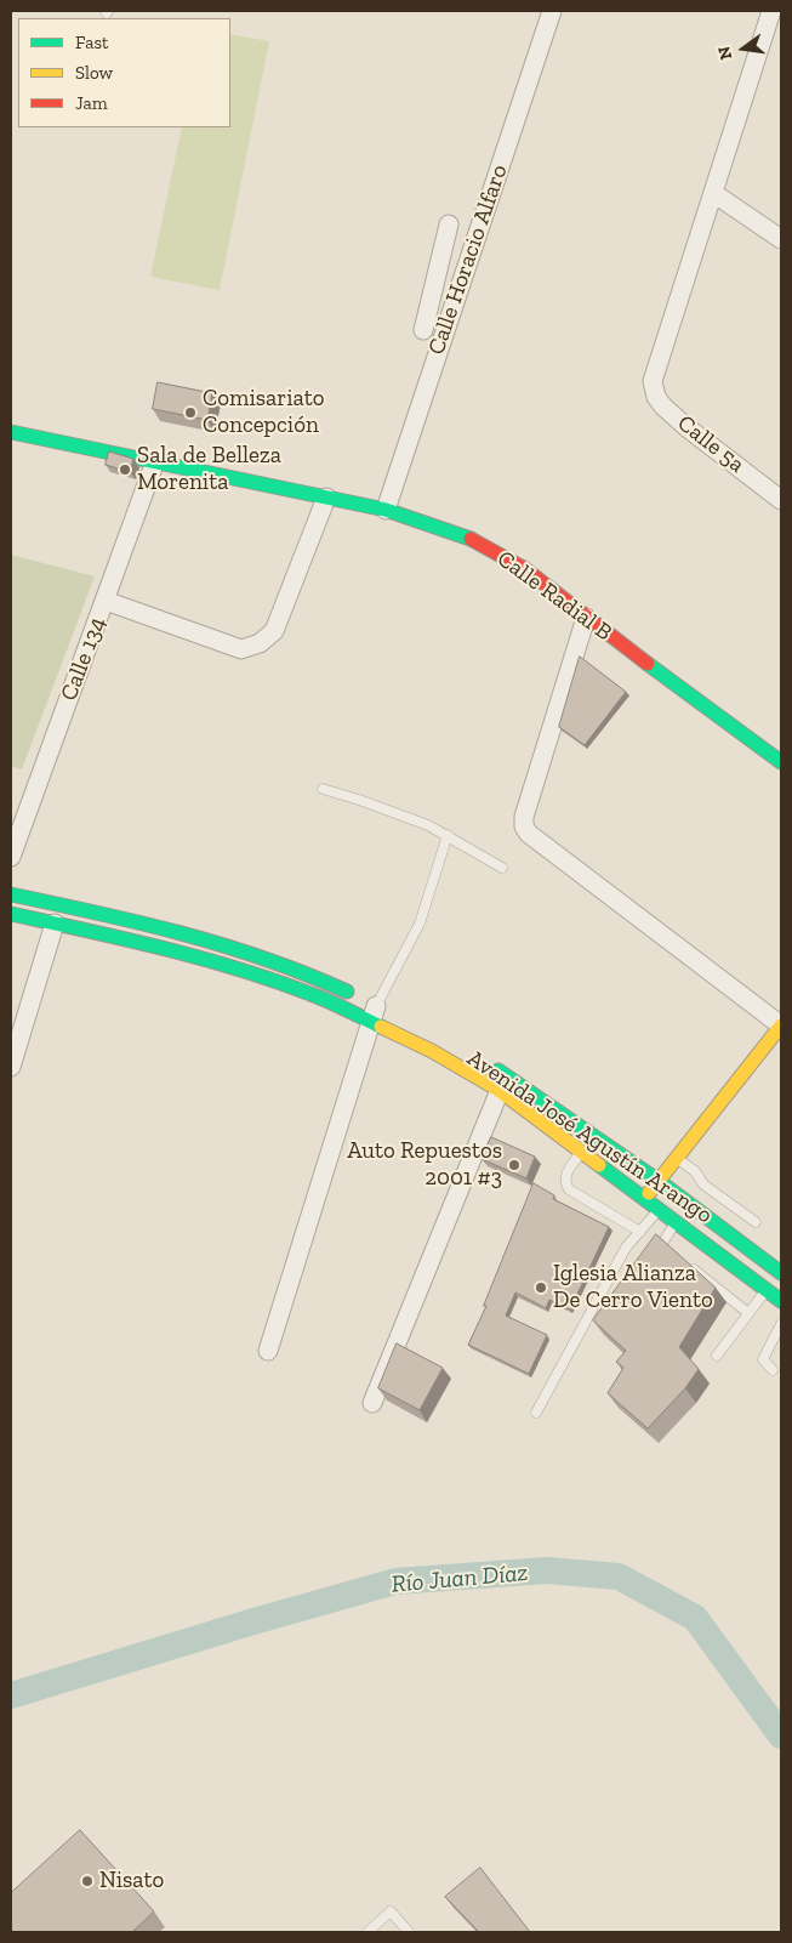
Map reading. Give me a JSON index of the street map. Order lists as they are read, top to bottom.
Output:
{
  "streets": {
    "main road": ["Calle Radial B", "Avenida José Agustín Arango"],
    "street": ["Calle Horacio Alfaro", "Calle 5a", "Calle 134"]
  },
  "crossings": [
    ["Calle Horacio Alfaro", "Calle Radial B"],
    ["Calle Radial B", "Calle 134"]
  ],
  "water": ["Río Juan Díaz"],
  "places": [
    "Comisariato Concepción",
    "Sala de Belleza Morenita",
    "Auto Repuestos 2001 #3",
    "Iglesia Alianza De Cerro Viento",
    "Nisato"
  ],
  "legend": ["Fast", "Slow", "Jam"],
  "north": "left"
}
